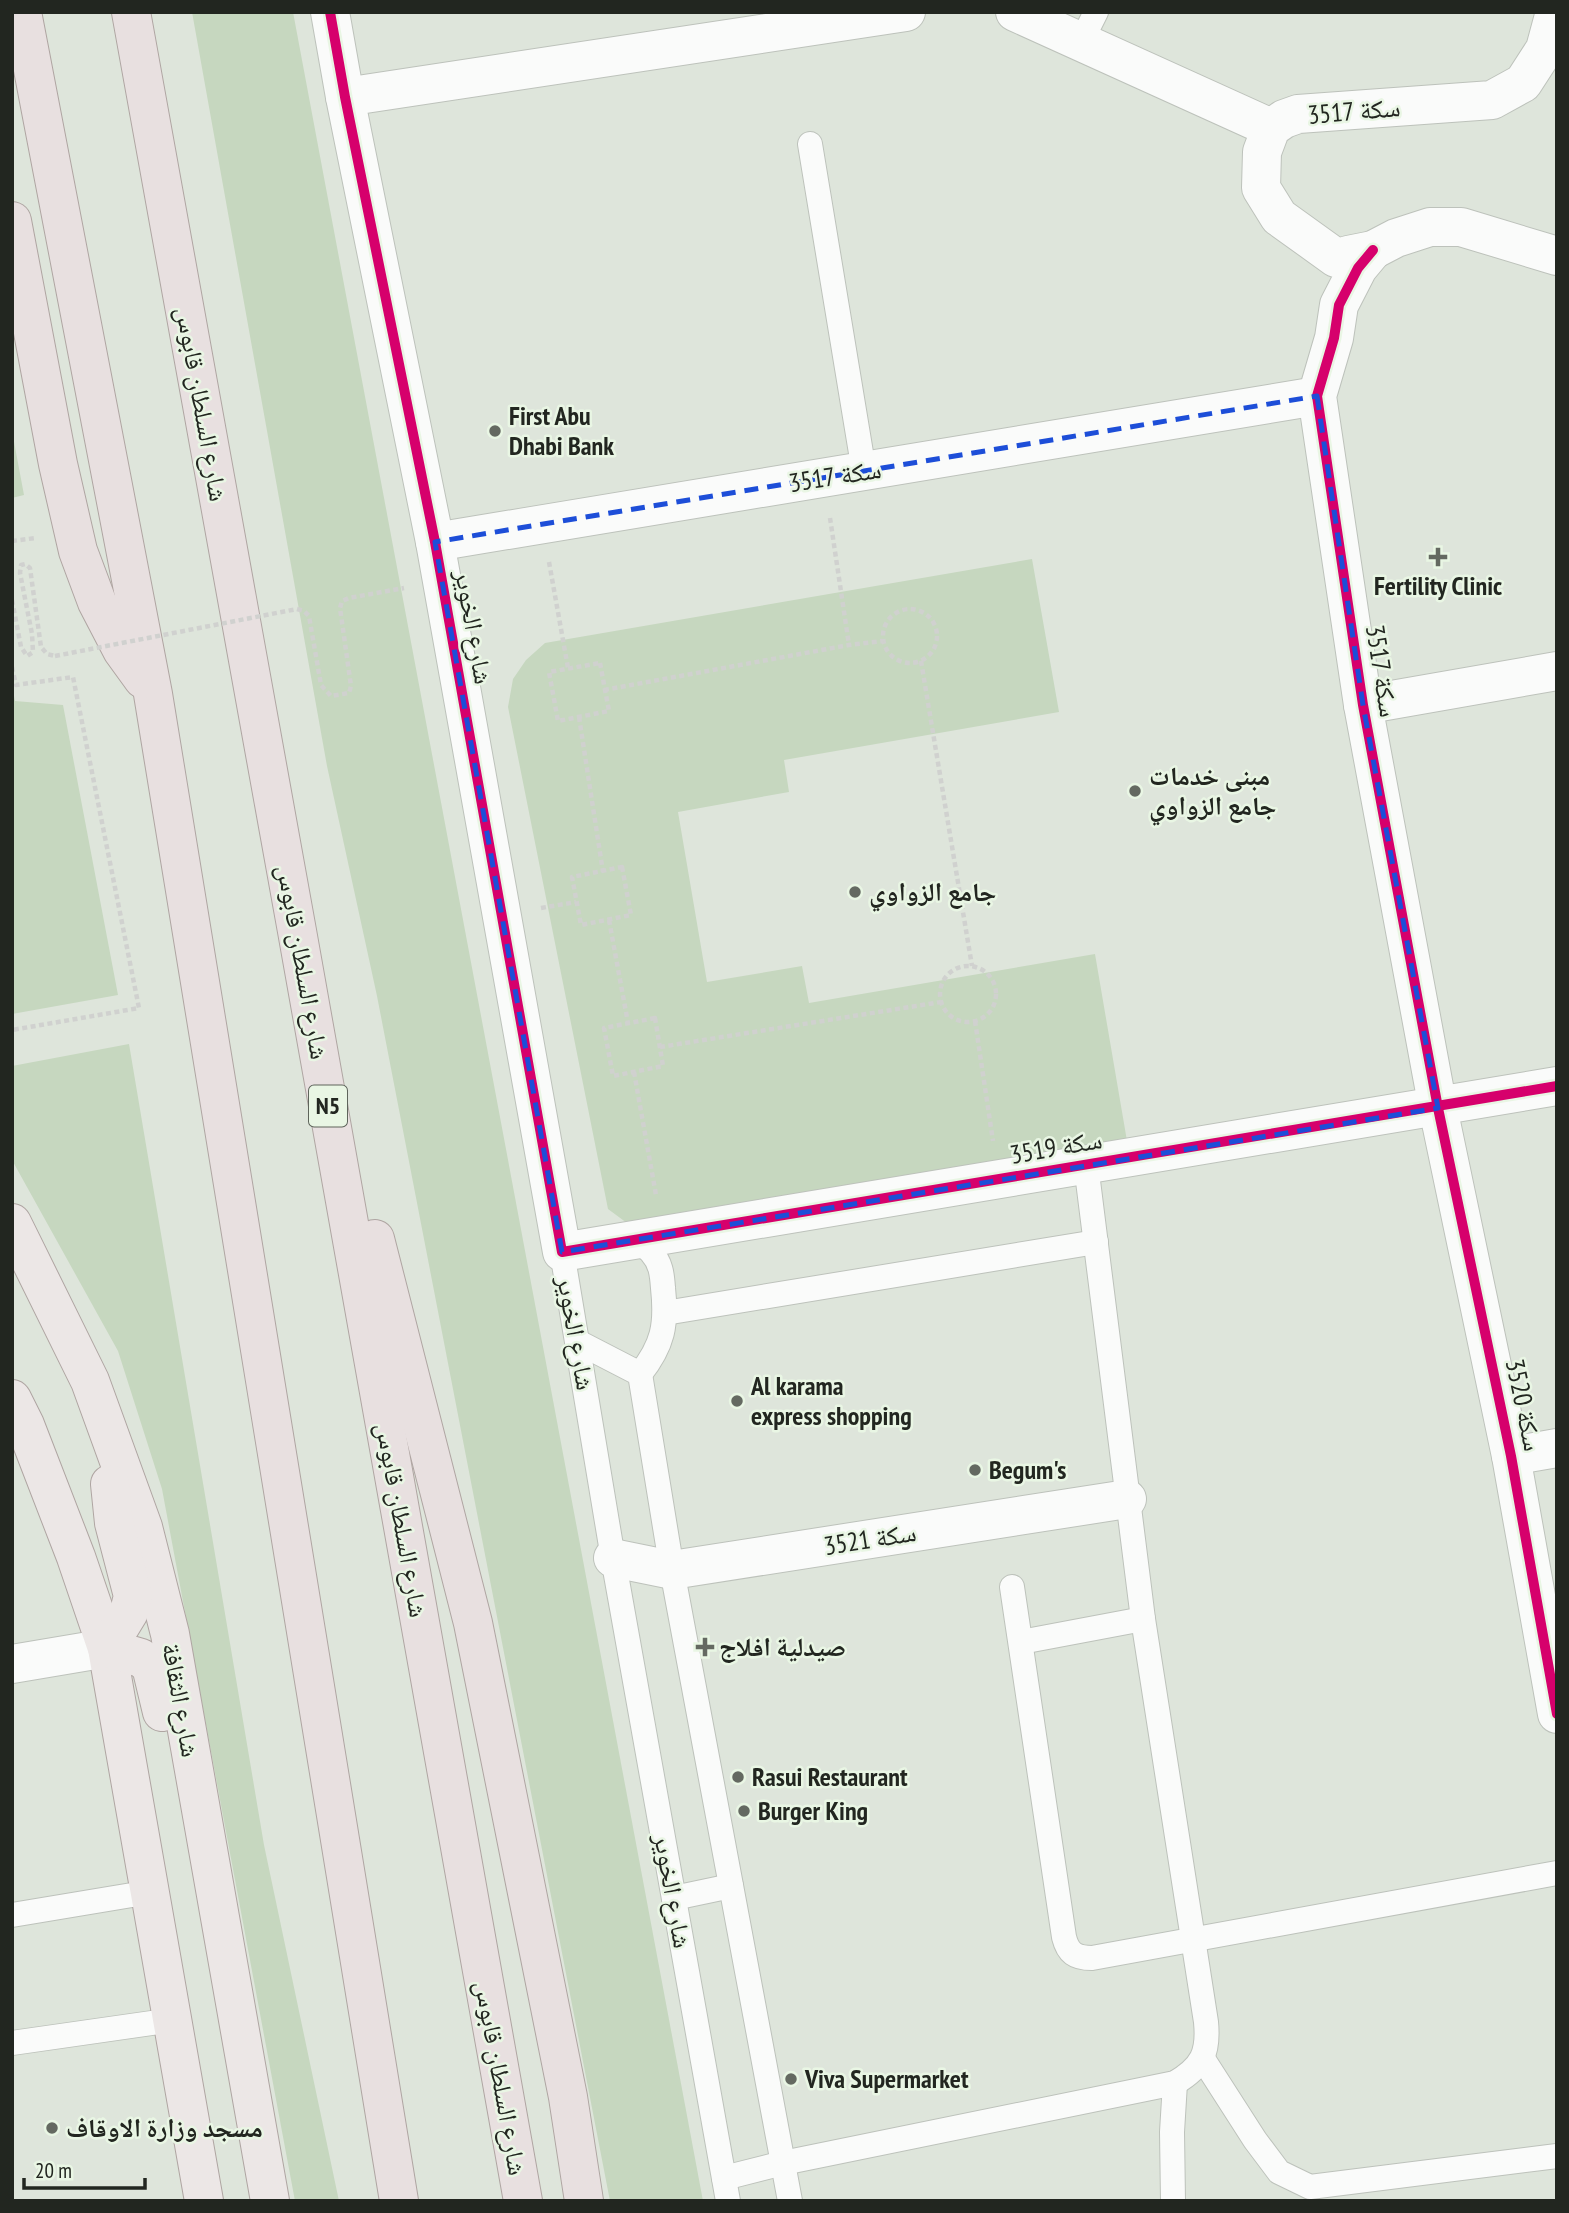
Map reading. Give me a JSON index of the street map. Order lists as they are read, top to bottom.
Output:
{
  "streets": {
    "highway": ["شارع السلطان قابوس", "N5"],
    "main road": ["شارع الثقافة"],
    "street": [
      "سكة 3517",
      "شارع الخوير",
      "سكة 3519",
      "سكة 3520",
      "سكة 3521"
    ]
  },
  "crossings": [
    ["سكة 3517", "شارع الخوير"],
    ["سكة 3517", "سكة 3519"],
    ["سكة 3517", "سكة 3520"],
    ["شارع الخوير", "سكة 3519"],
    ["شارع الخوير", "سكة 3521"],
    ["سكة 3519", "سكة 3520"]
  ],
  "places": {
    "other": [
      "First Abu Dhabi Bank",
      "مبنى خدمات جامع الزواوي",
      "جامع الزواوي",
      "Al karama express shopping",
      "Begum's",
      "Rasui Restaurant",
      "Burger King",
      "Viva Supermarket",
      "مسجد وزارة الاوقاف"
    ],
    "health": ["Fertility Clinic", "صيدلية افلاج"]
  },
  "scale_bar": "20 m"
}
